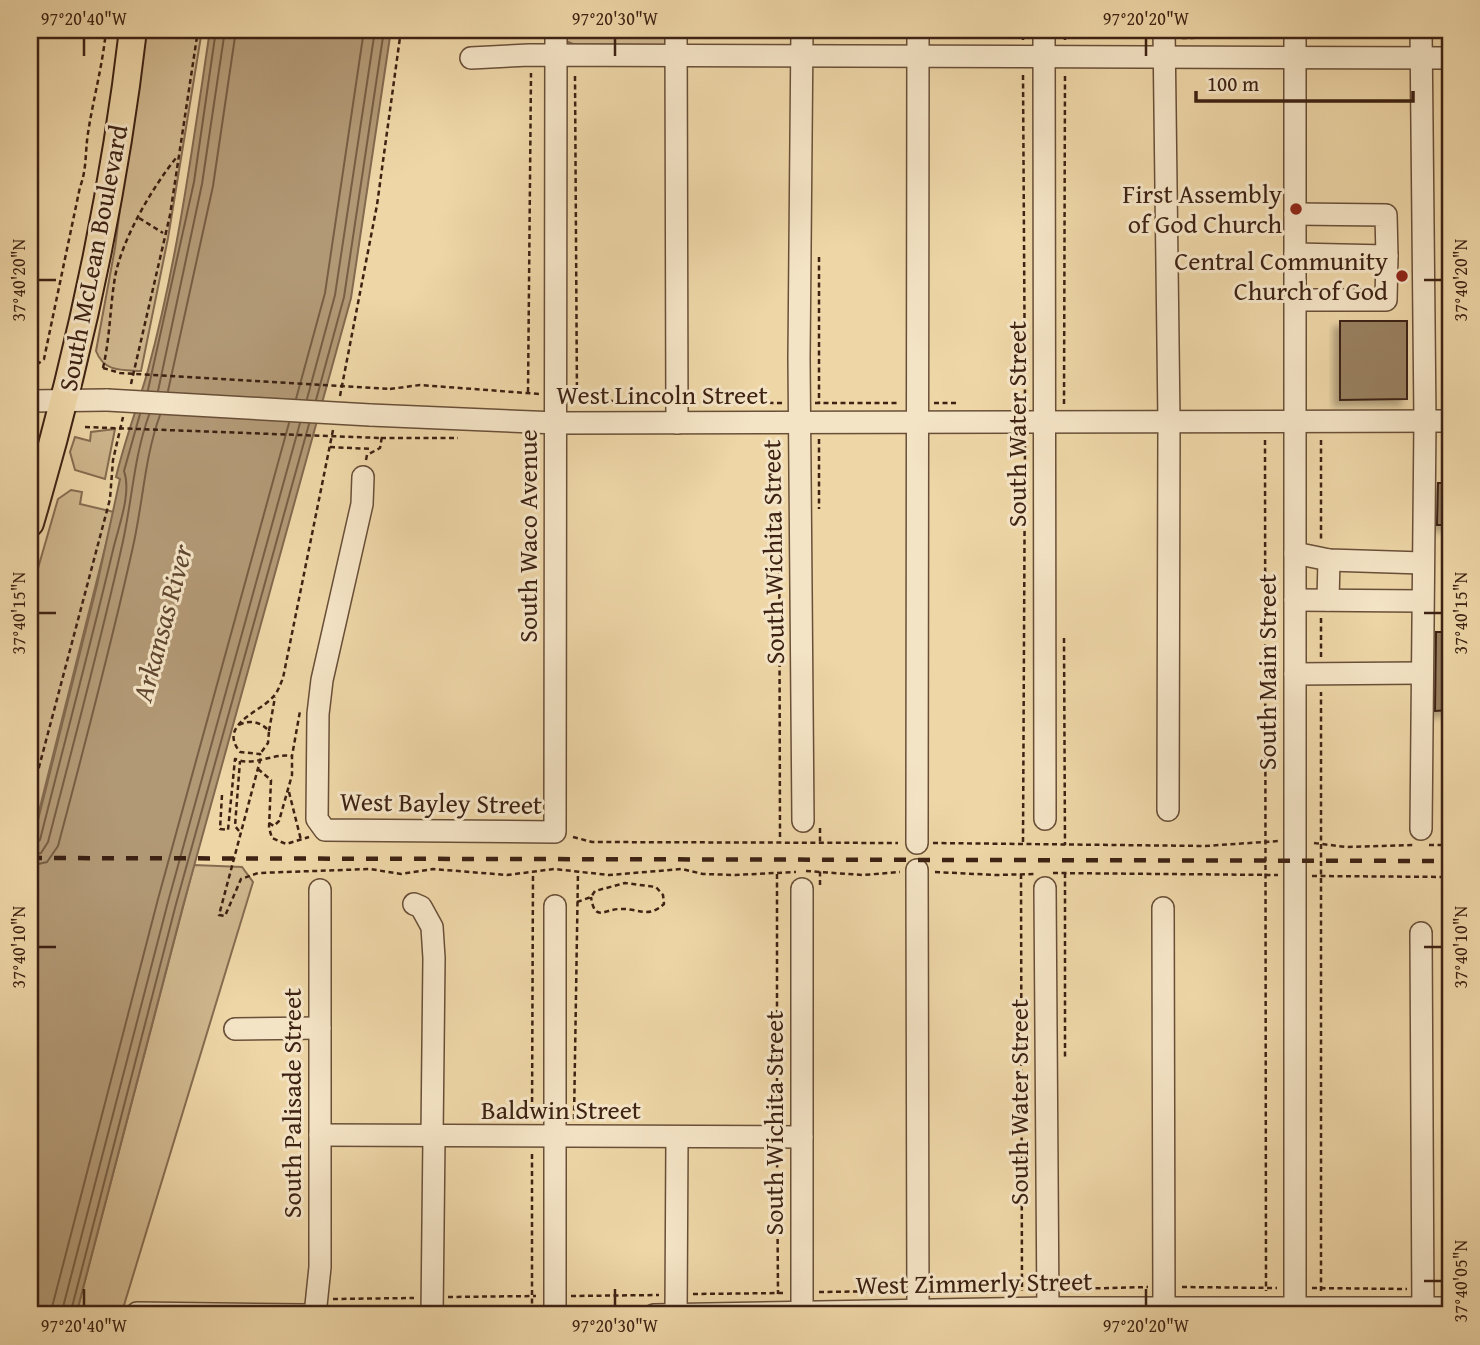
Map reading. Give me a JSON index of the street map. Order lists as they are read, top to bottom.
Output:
{
  "streets": {
    "main road": ["South McLean Boulevard"],
    "street": [
      "West Lincoln Street",
      "South Water Street",
      "South Waco Avenue",
      "South Wichita Street",
      "South Main Street",
      "West Bayley Street",
      "South Palisade Street",
      "Baldwin Street",
      "West Zimmerly Street"
    ]
  },
  "crossings": [
    ["South McLean Boulevard", "West Lincoln Street"],
    ["West Lincoln Street", "South Water Street"],
    ["West Lincoln Street", "South Waco Avenue"],
    ["West Lincoln Street", "South Wichita Street"],
    ["West Lincoln Street", "South Main Street"],
    ["South Water Street", "West Zimmerly Street"],
    ["South Waco Avenue", "West Bayley Street"],
    ["South Wichita Street", "Baldwin Street"],
    ["South Wichita Street", "West Zimmerly Street"],
    ["South Main Street", "West Zimmerly Street"],
    ["South Palisade Street", "Baldwin Street"]
  ],
  "water": ["Arkansas River"],
  "places": ["First Assembly of God Church", "Central Community Church of God"],
  "scale_bar": "100 m",
  "coordinates": [
    "97°20'40\"W",
    "97°20'30\"W",
    "97°20'20\"W",
    "37°40'20\"N",
    "37°40'15\"N",
    "37°40'10\"N",
    "37°40'05\"N"
  ]
}
